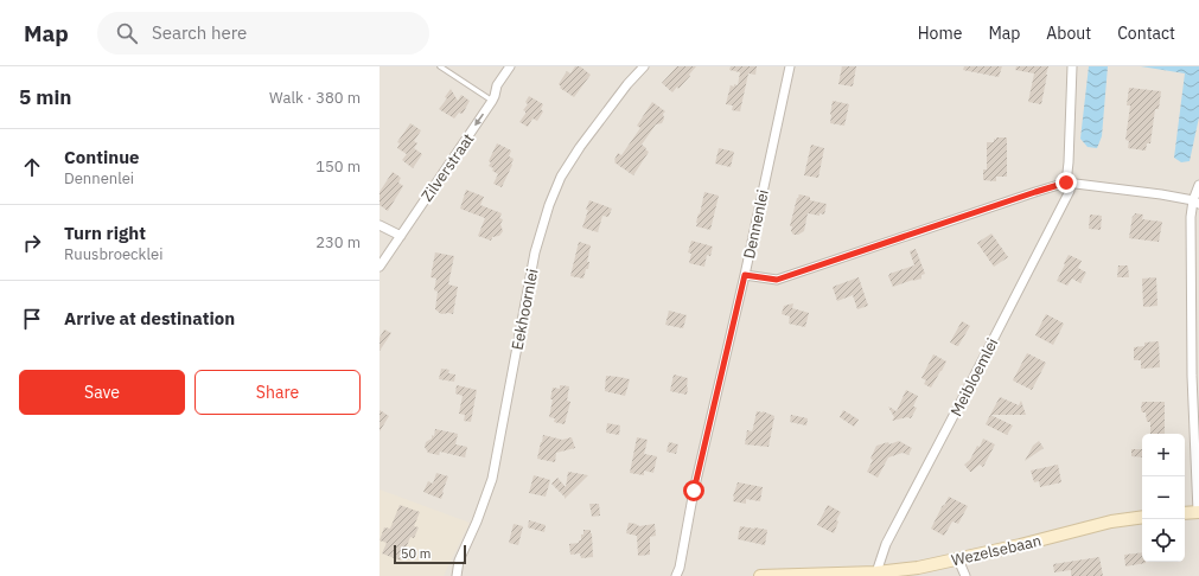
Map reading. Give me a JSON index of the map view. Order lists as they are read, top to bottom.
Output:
{
  "streets": {
    "street": [
      "Zilverstraat",
      "Dennenlei",
      "Eekhoornlei",
      "Meibloemlei",
      "Wezelsebaan"
    ]
  },
  "crossings": [
    ["Meibloemlei", "Wezelsebaan"]
  ],
  "one_way": ["Zilverstraat"],
  "scale_bar": "50 m",
  "page": {
    "header": "Map",
    "search": "Search here",
    "nav": [
      "Home",
      "Map",
      "About",
      "Contact"
    ],
    "heading": ["5 min", "Walk · 380 m"],
    "list": [
      ["Continue", "Dennenlei", "150 m"],
      ["Turn right", "Ruusbroecklei", "230 m"],
      "Arrive at destination"
    ],
    "buttons": ["Save", "Share"],
    "map_buttons": ["+", "−"],
    "scale": "50 m"
  }
}
